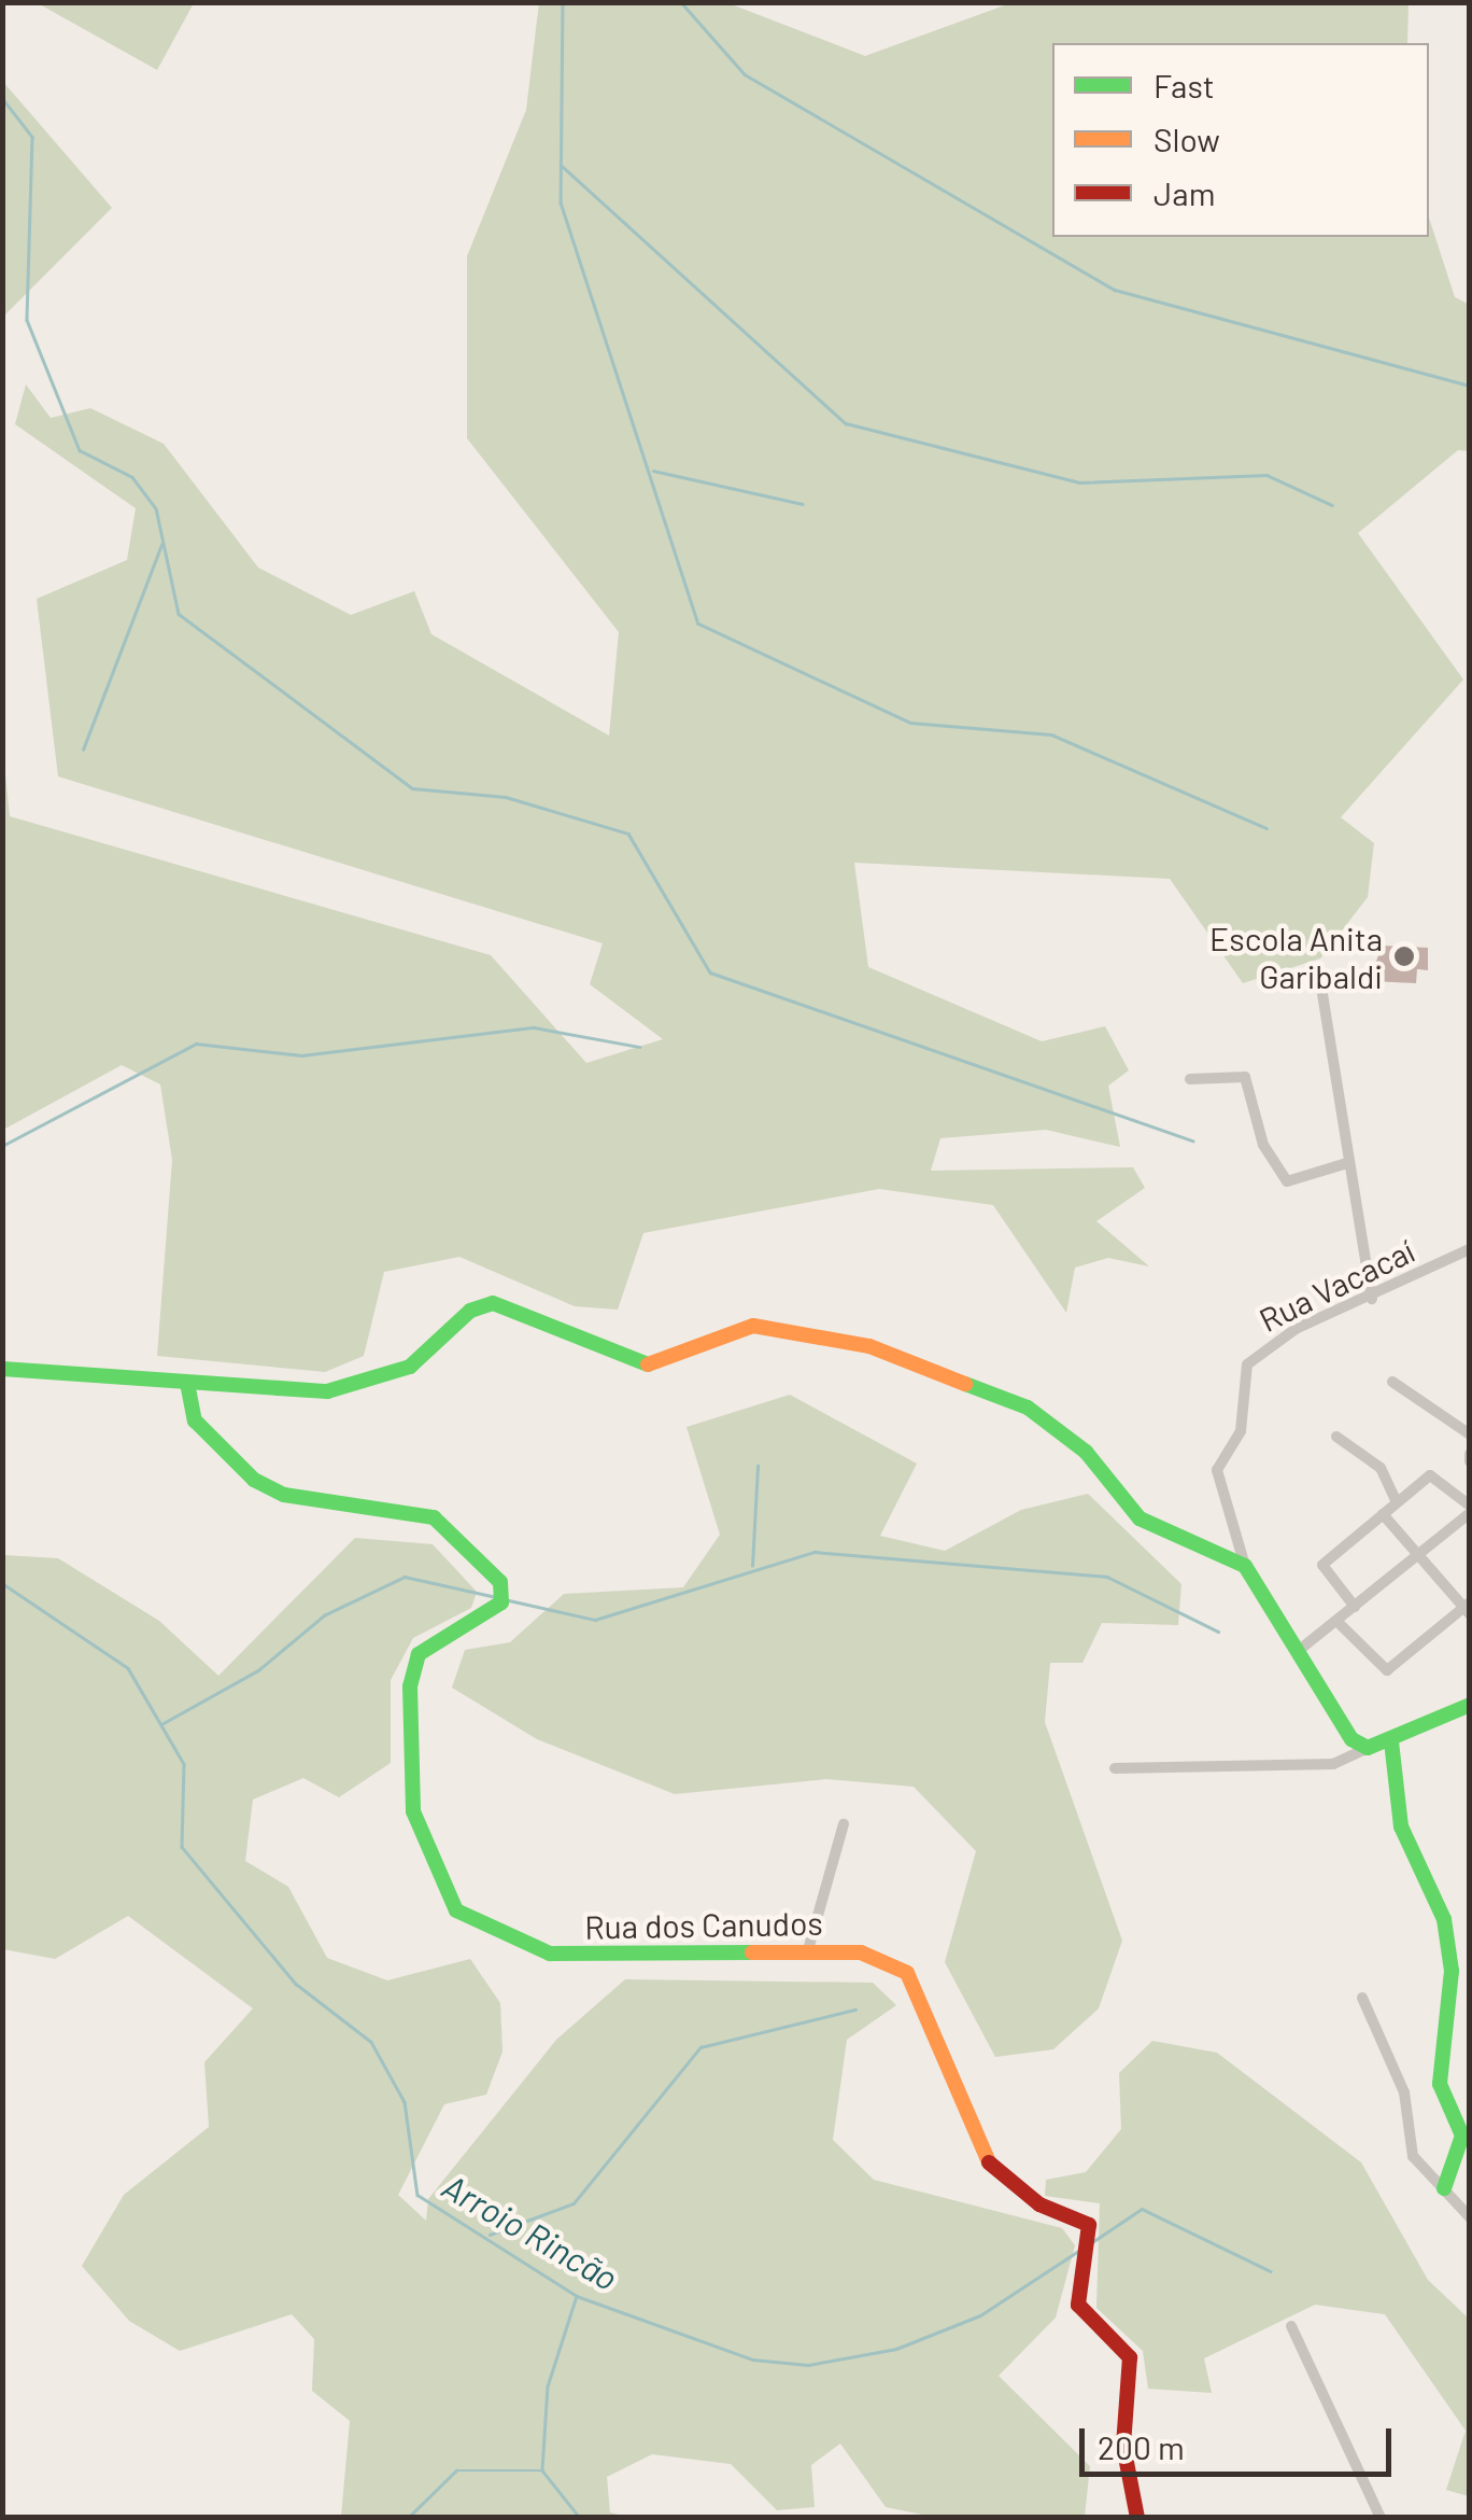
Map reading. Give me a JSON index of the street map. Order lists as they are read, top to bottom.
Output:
{
  "streets": {
    "street": ["Rua Vacacaí", "Rua dos Canudos"]
  },
  "water": ["Arroio Rincão"],
  "places": ["Escola Anita Garibaldi"],
  "legend": ["Fast", "Slow", "Jam"],
  "scale_bar": "200 m"
}
